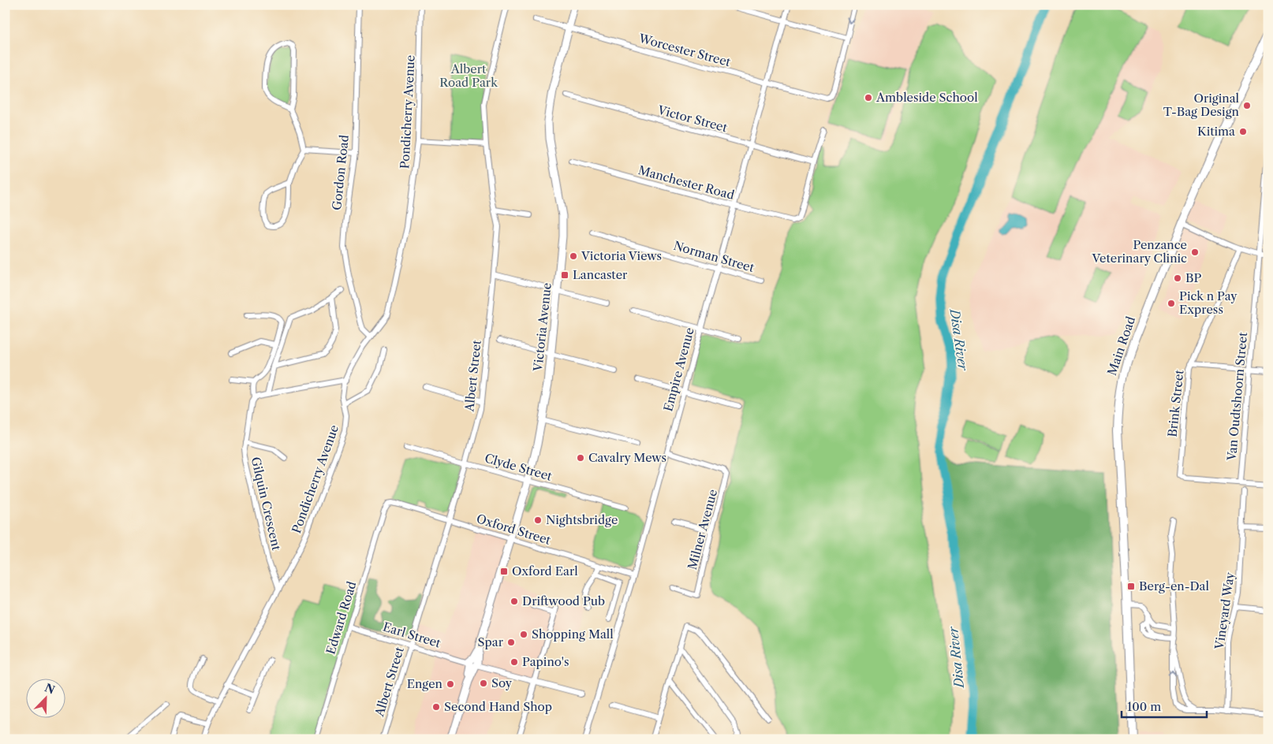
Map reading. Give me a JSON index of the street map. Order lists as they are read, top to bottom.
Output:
{
  "streets": {
    "main road": ["Main Road"],
    "street": [
      "Worcester Street",
      "Pondicherry Avenue",
      "Victor Street",
      "Gordon Road",
      "Manchester Road",
      "Norman Street",
      "Victoria Avenue",
      "Empire Avenue",
      "Albert Street",
      "Van Oudtshoorn Street",
      "Brink Street",
      "Clyde Street",
      "Gilquin Crescent",
      "Oxford Street",
      "Milner Avenue",
      "Vineyard Way",
      "Edward Road",
      "Earl Street"
    ]
  },
  "crossings": [
    ["Worcester Street", "Victoria Avenue"],
    ["Worcester Street", "Empire Avenue"],
    ["Pondicherry Avenue", "Gordon Road"],
    ["Pondicherry Avenue", "Gilquin Crescent"],
    ["Victor Street", "Manchester Road"],
    ["Victor Street", "Empire Avenue"],
    ["Manchester Road", "Empire Avenue"],
    ["Norman Street", "Empire Avenue"],
    ["Victoria Avenue", "Clyde Street"],
    ["Victoria Avenue", "Oxford Street"],
    ["Victoria Avenue", "Earl Street"],
    ["Empire Avenue", "Oxford Street"],
    ["Empire Avenue", "Milner Avenue"],
    ["Albert Street", "Clyde Street"],
    ["Albert Street", "Oxford Street"],
    ["Albert Street", "Earl Street"],
    ["Van Oudtshoorn Street", "Brink Street"],
    ["Oxford Street", "Edward Road"],
    ["Edward Road", "Earl Street"]
  ],
  "water": ["Disa River"],
  "parks": ["Albert Road Park"],
  "places": {
    "other": [
      "Ambleside School",
      "Original T-Bag Design",
      "Kitima",
      "Penzance Veterinary Clinic",
      "Victoria Views",
      "BP",
      "Pick n Pay Express",
      "Cavalry Mews",
      "Nightsbridge",
      "Driftwood Pub",
      "Shopping Mall",
      "Spar",
      "Papino's",
      "Soy",
      "Engen",
      "Second Hand Shop"
    ],
    "transit": ["Lancaster", "Oxford Earl", "Berg-en-Dal"]
  },
  "scale_bar": "100 m",
  "north": "top right"
}
